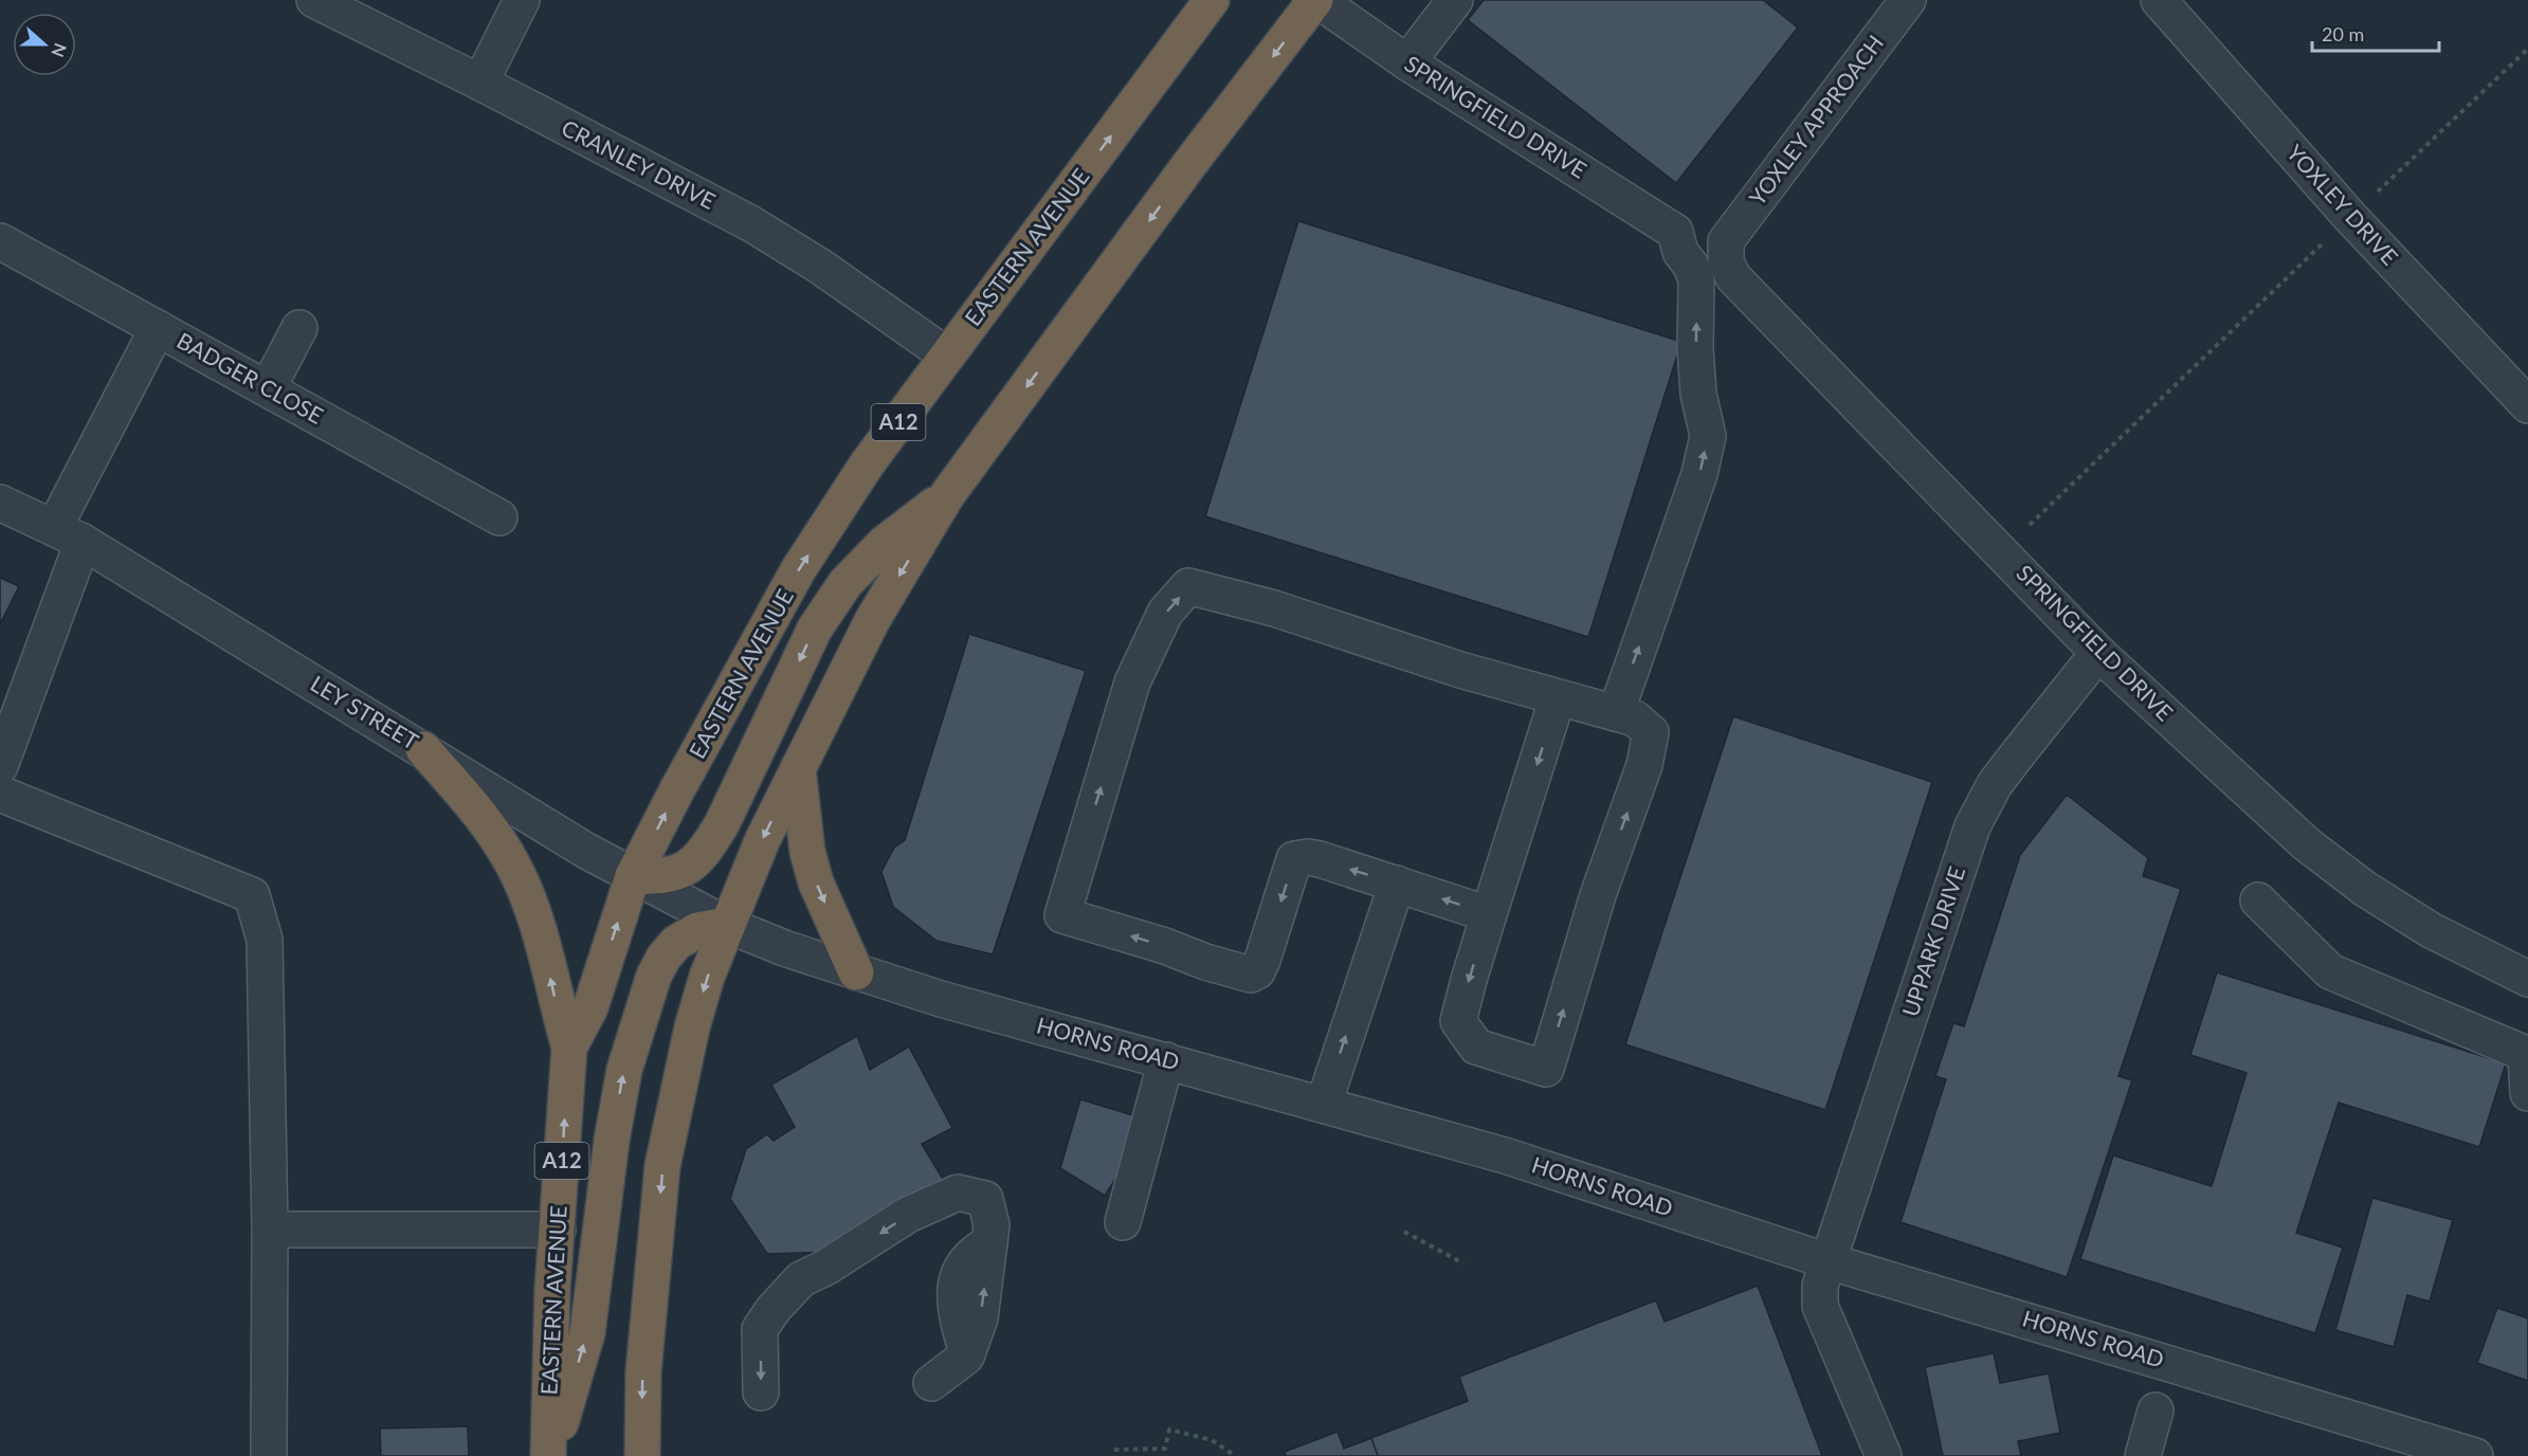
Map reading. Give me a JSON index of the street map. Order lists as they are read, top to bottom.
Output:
{
  "streets": {
    "highway": ["EASTERN AVENUE", "A12"],
    "street": [
      "SPRINGFIELD DRIVE",
      "YOXLEY APPROACH",
      "CRANLEY DRIVE",
      "YOXLEY DRIVE",
      "BADGER CLOSE",
      "LEY STREET",
      "UPPARK DRIVE",
      "HORNS ROAD"
    ]
  },
  "crossings": [
    ["SPRINGFIELD DRIVE", "YOXLEY APPROACH"],
    ["SPRINGFIELD DRIVE", "UPPARK DRIVE"],
    ["CRANLEY DRIVE", "EASTERN AVENUE"],
    ["EASTERN AVENUE", "LEY STREET"],
    ["LEY STREET", "HORNS ROAD"],
    ["UPPARK DRIVE", "HORNS ROAD"]
  ],
  "scale_bar": "20 m",
  "north": "right"
}
